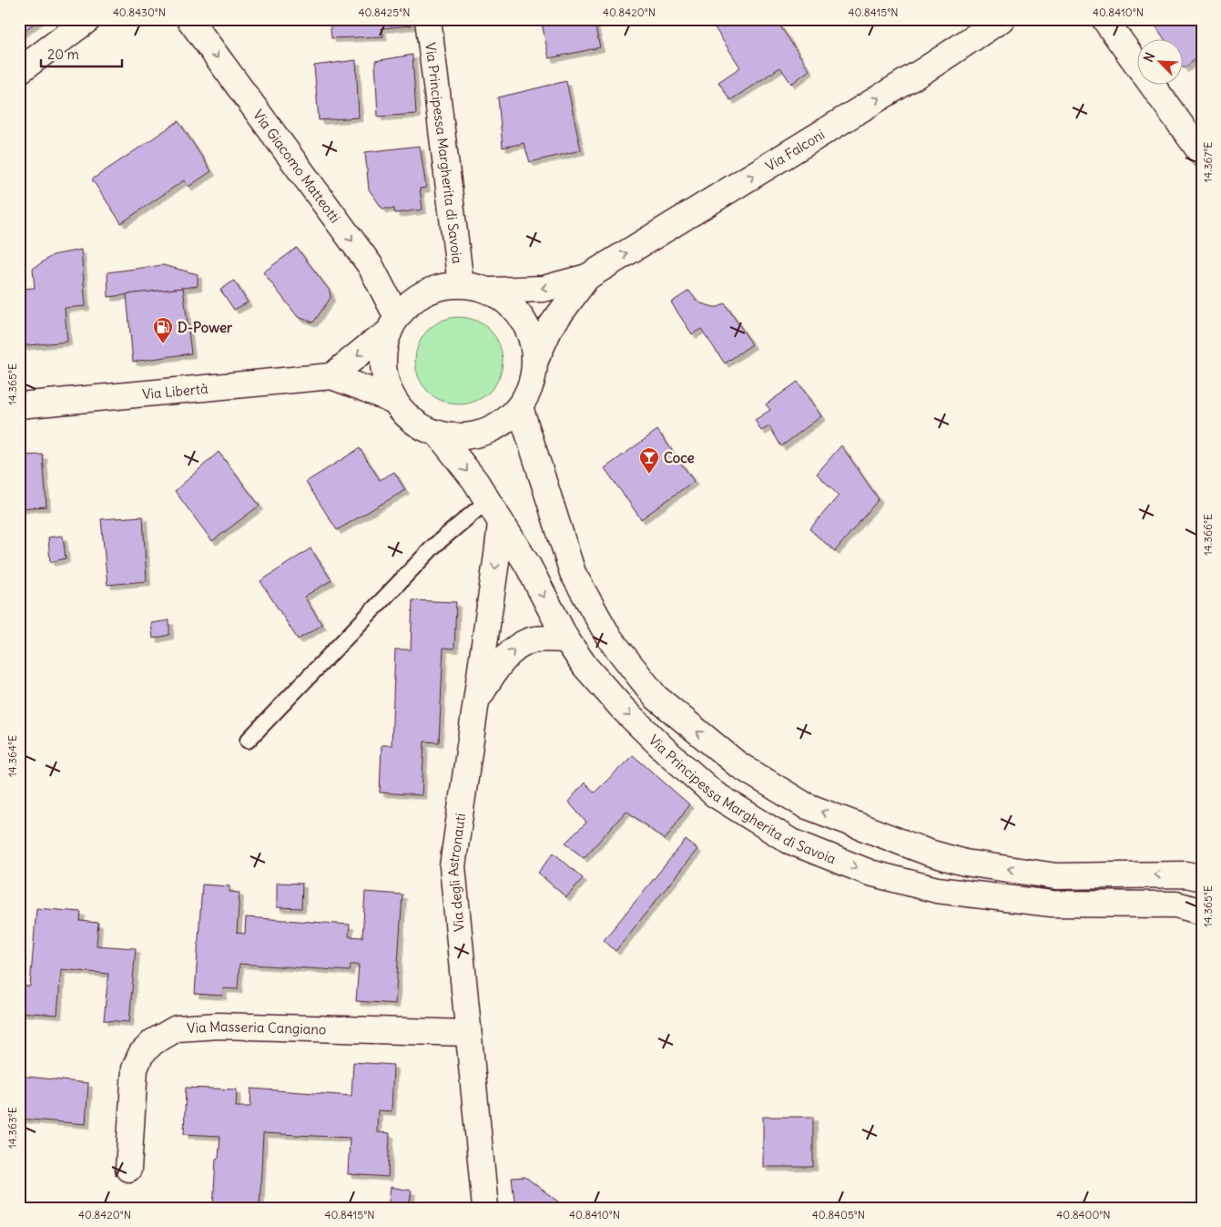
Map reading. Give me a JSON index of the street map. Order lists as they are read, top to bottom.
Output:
{
  "streets": {
    "street": [
      "Via Falconi",
      "Via Principessa Margherita di Savoia",
      "Via Giacomo Matteotti",
      "Via Libertà",
      "Via degli Astronauti",
      "Via Masseria Cangiano"
    ]
  },
  "crossings": [
    ["Via Falconi", "Via Principessa Margherita di Savoia"],
    ["Via Falconi", "Via Giacomo Matteotti"],
    ["Via Falconi", "Via Libertà"],
    ["Via Principessa Margherita di Savoia", "Via Giacomo Matteotti"],
    ["Via Principessa Margherita di Savoia", "Via Libertà"],
    ["Via Principessa Margherita di Savoia", "Via degli Astronauti"],
    ["Via Giacomo Matteotti", "Via Libertà"],
    ["Via degli Astronauti", "Via Masseria Cangiano"]
  ],
  "one_way": ["Via Giacomo Matteotti"],
  "places": {
    "fuel station": ["D-Power"],
    "bar": ["Coce"]
  },
  "scale_bar": "20 m",
  "north": "top left",
  "coordinates": [
    "40.8430°N",
    "40.8425°N",
    "40.8420°N",
    "40.8415°N",
    "40.8410°N",
    "14.367°E",
    "14.365°E",
    "14.366°E",
    "14.364°E",
    "14.363°E",
    "40.8405°N",
    "40.8400°N"
  ]
}
